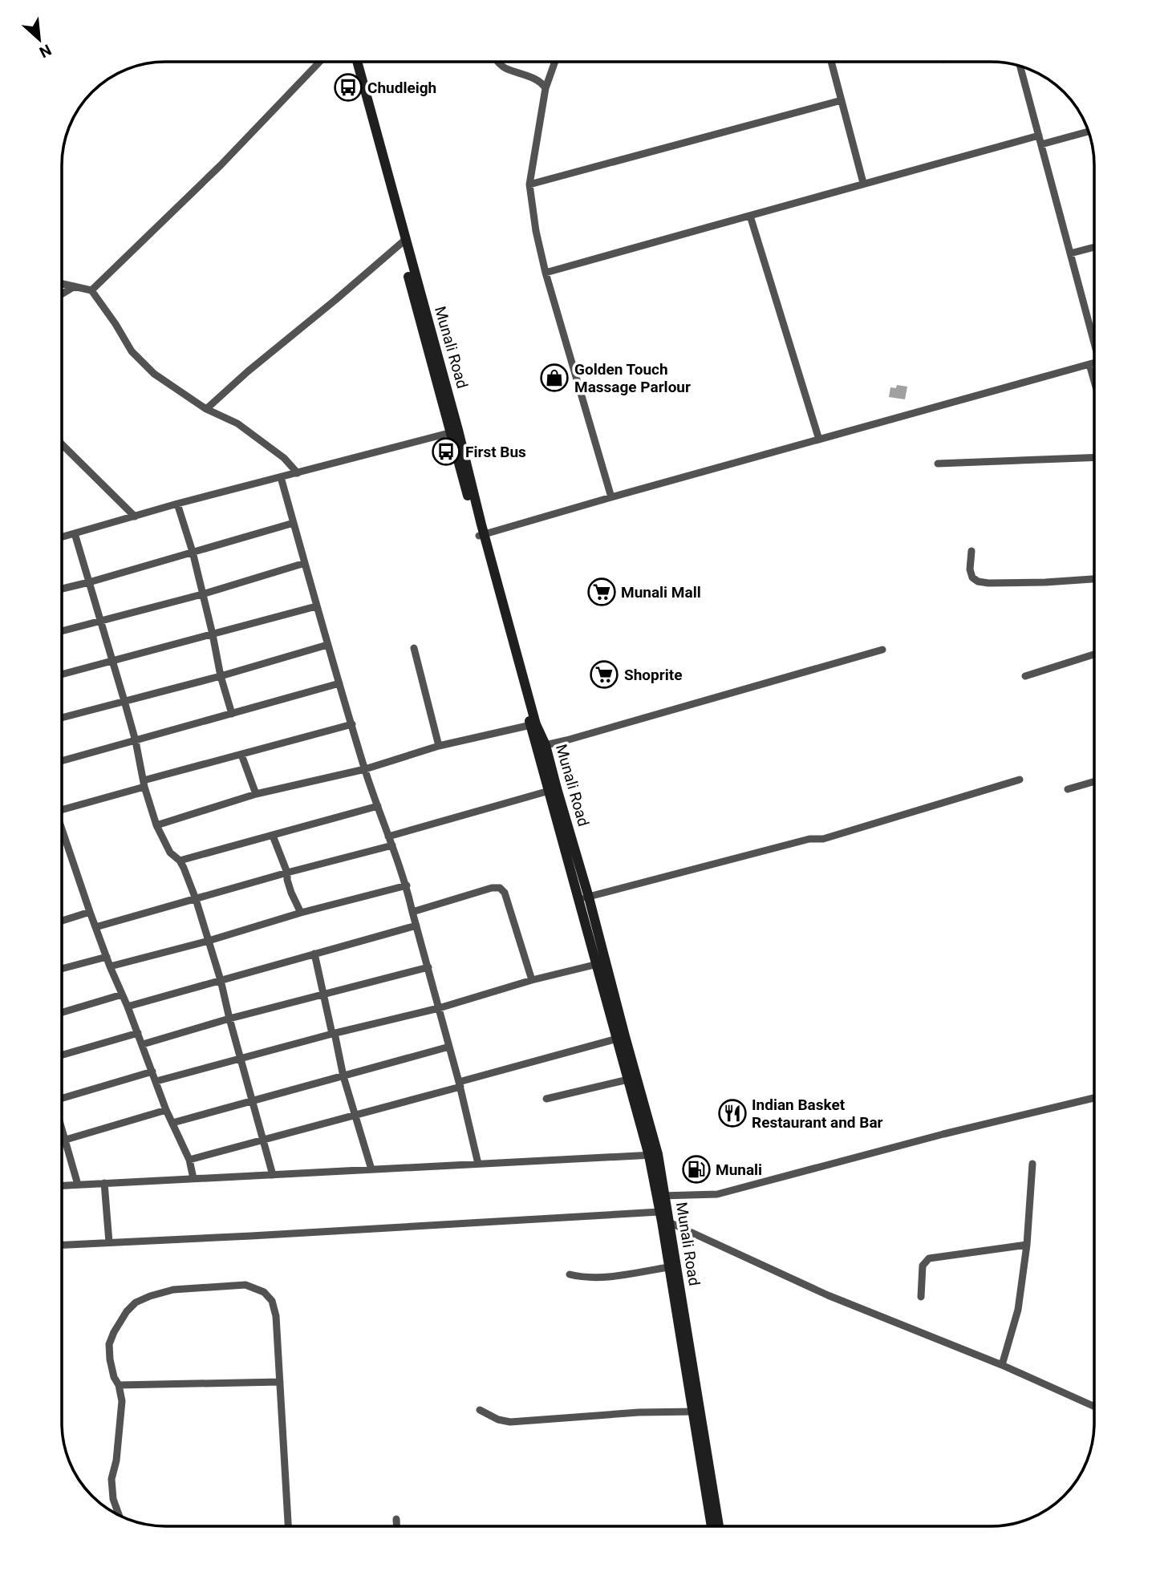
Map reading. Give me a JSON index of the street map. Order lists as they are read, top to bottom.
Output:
{
  "streets": {
    "main road": ["Munali Road"]
  },
  "places": {
    "bus stop": ["Chudleigh", "First Bus"],
    "shop": ["Golden Touch Massage Parlour"],
    "supermarket": ["Munali Mall", "Shoprite"],
    "restaurant": ["Indian Basket Restaurant and Bar"],
    "fuel station": ["Munali"]
  },
  "north": "bottom right"
}
